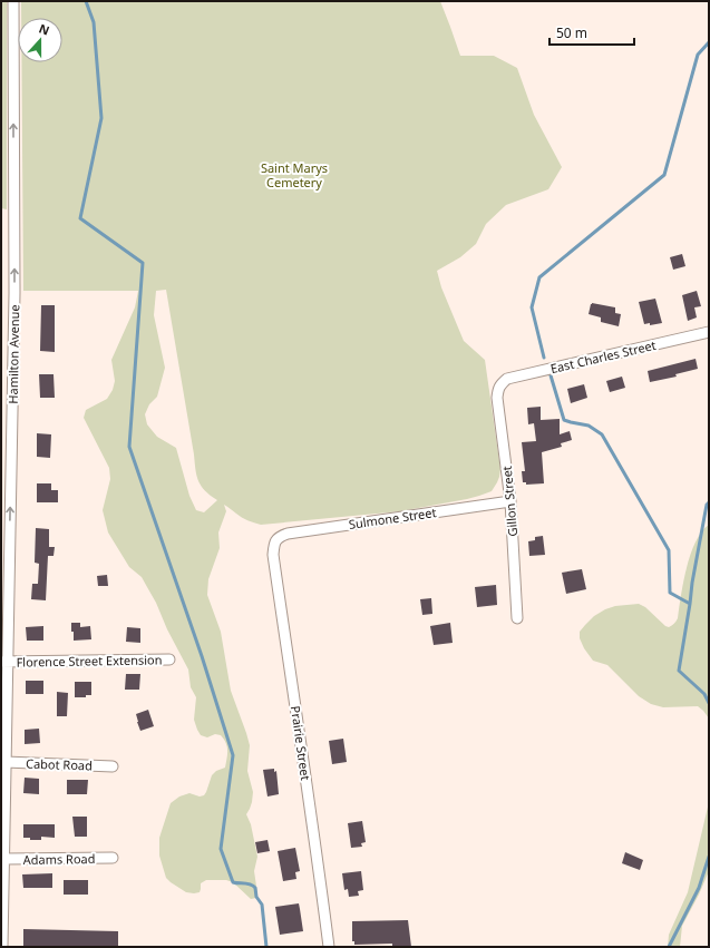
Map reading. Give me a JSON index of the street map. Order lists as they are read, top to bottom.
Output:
{
  "streets": {
    "street": [
      "Hamilton Avenue",
      "East Charles Street",
      "Gillon Street",
      "Sulmone Street",
      "Florence Street Extension",
      "Prairie Street",
      "Cabot Road",
      "Adams Road"
    ]
  },
  "crossings": [
    ["Hamilton Avenue", "Florence Street Extension"],
    ["Hamilton Avenue", "Cabot Road"],
    ["Hamilton Avenue", "Adams Road"],
    ["East Charles Street", "Gillon Street"],
    ["Gillon Street", "Sulmone Street"],
    ["Sulmone Street", "Prairie Street"]
  ],
  "one_way": ["Hamilton Avenue"],
  "parks": ["Saint Marys Cemetery"],
  "scale_bar": "50 m",
  "north": "top"
}
